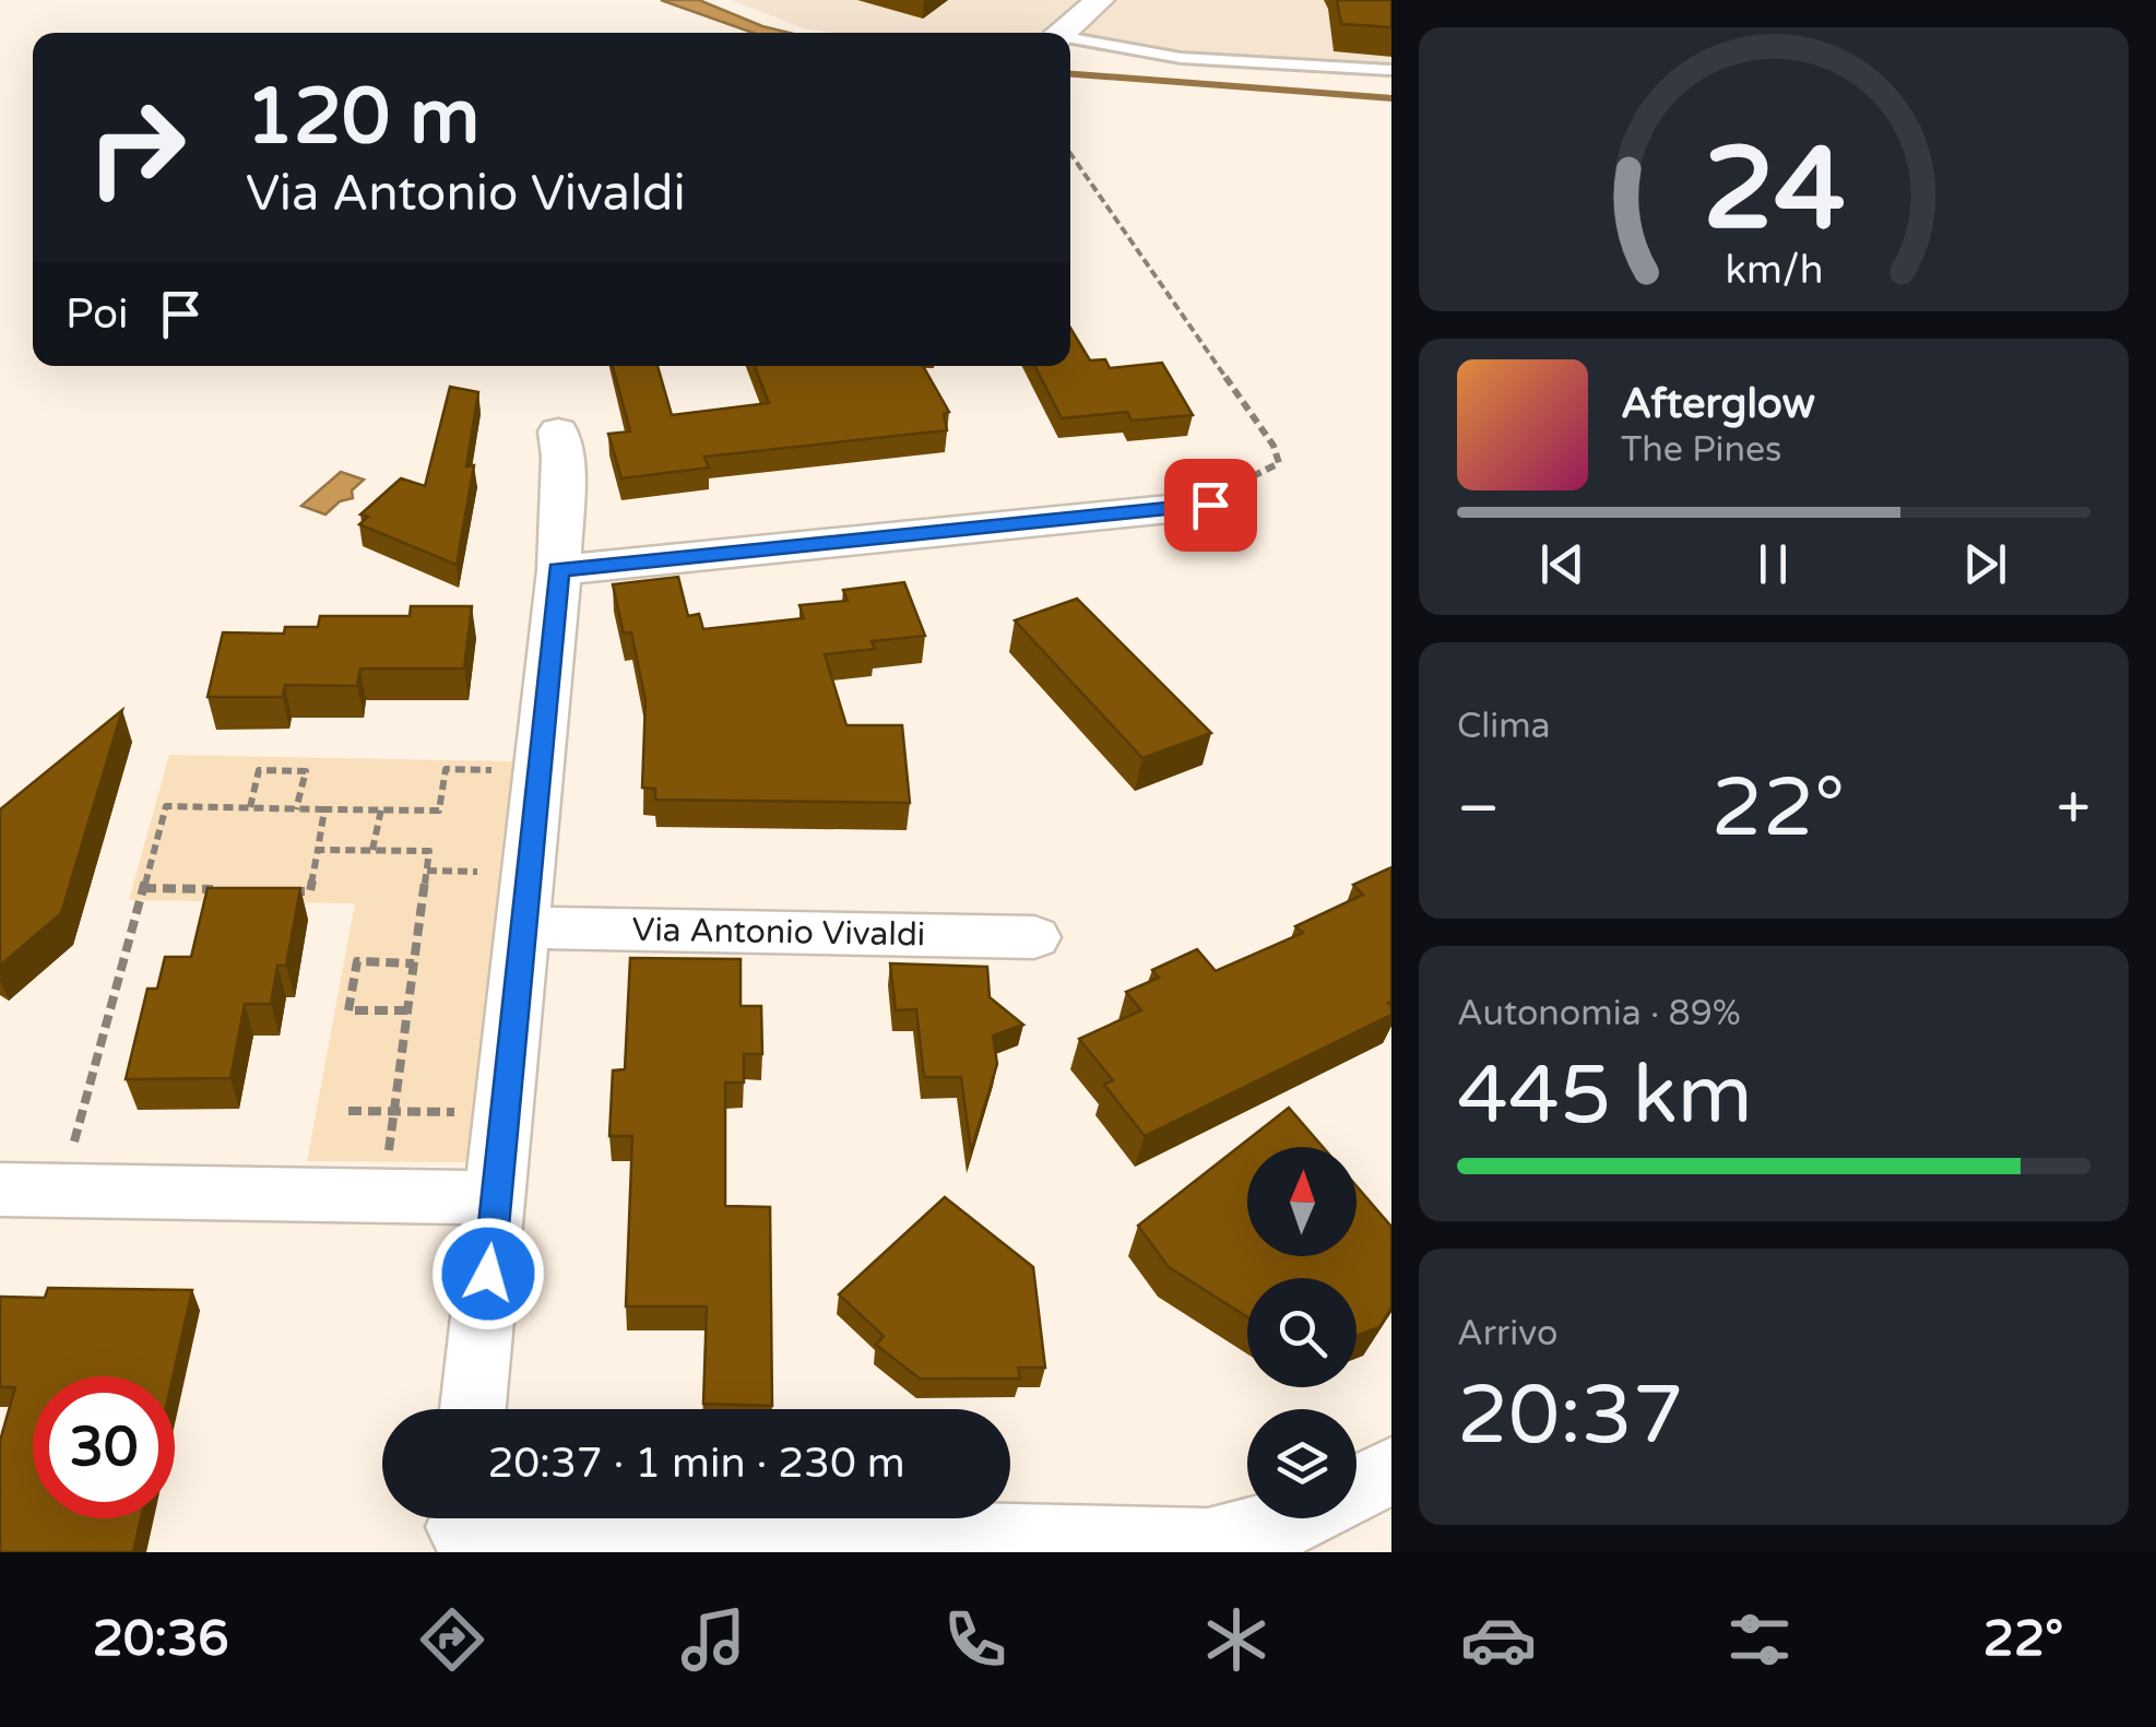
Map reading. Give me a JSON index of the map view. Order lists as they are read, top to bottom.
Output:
{
  "streets": {
    "street": ["Via Antonio Vivaldi"]
  },
  "north": "top",
  "page": {
    "turn": ["120 m", "Via Antonio Vivaldi"],
    "then": "Poi",
    "song": ["Afterglow", "The Pines"],
    "tile": [
      "Clima",
      ["Autonomia · 89%", "445 km"],
      ["Arrivo", "20:37"]
    ],
    "heat": ["−", "22°", "+"],
    "limit": "30",
    "trip": "20:37 · 1 min · 230 m",
    "tabs": ["20:36", "22°"],
    "gauge": ["24", "km/h"]
  }
}
